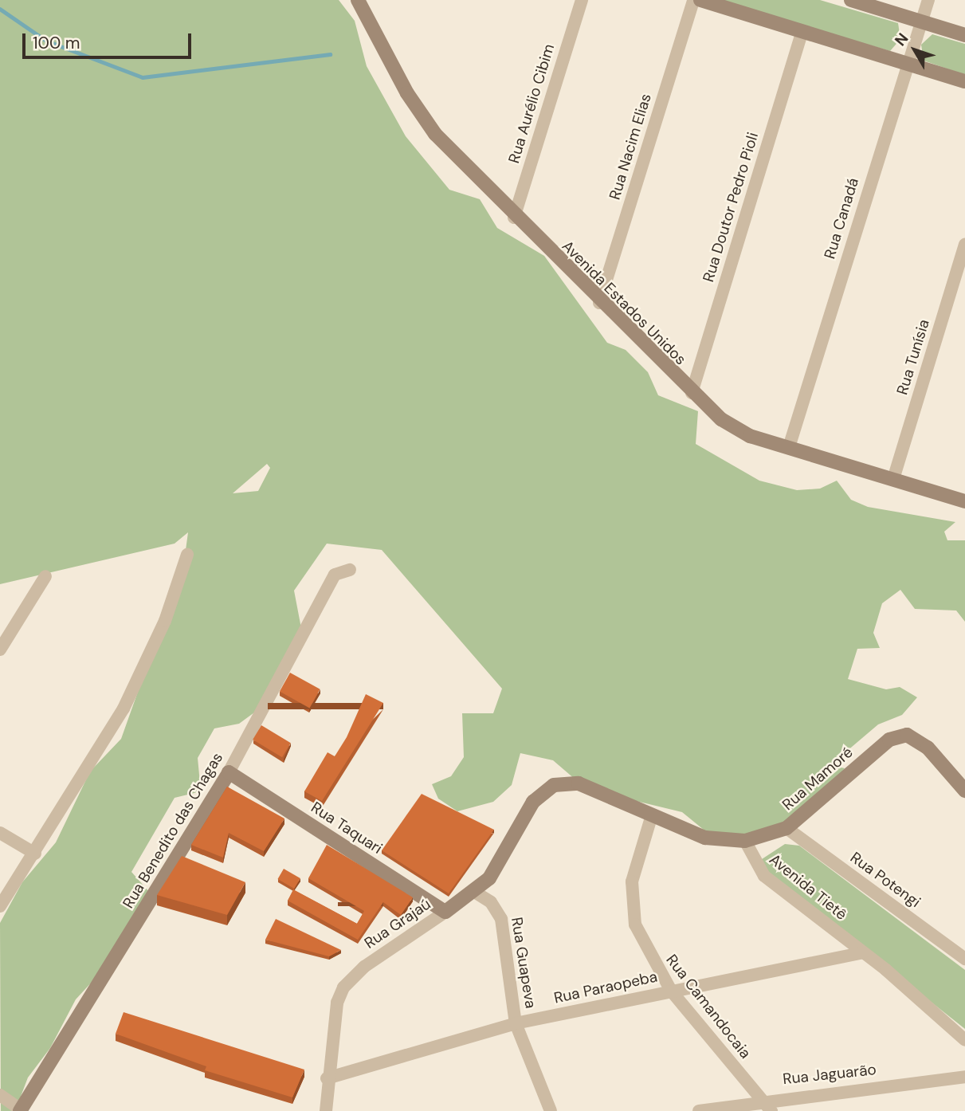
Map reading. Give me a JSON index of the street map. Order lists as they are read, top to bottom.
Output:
{
  "streets": {
    "street": [
      "Rua Aurélio Cibim",
      "Rua Nacim Elias",
      "Rua Doutor Pedro Pioli",
      "Rua Canadá",
      "Avenida Estados Unidos",
      "Rua Tunísia",
      "Rua Mamoré",
      "Rua Taquari",
      "Rua Benedito das Chagas",
      "Rua Potengi",
      "Avenida Tietê",
      "Rua Grajaú",
      "Rua Guapeva",
      "Rua Paraopeba",
      "Rua Camandocaia",
      "Rua Jaguarão"
    ]
  },
  "crossings": [
    ["Rua Aurélio Cibim", "Avenida Estados Unidos"],
    ["Rua Nacim Elias", "Avenida Estados Unidos"],
    ["Rua Doutor Pedro Pioli", "Avenida Estados Unidos"],
    ["Rua Canadá", "Avenida Estados Unidos"],
    ["Avenida Estados Unidos", "Rua Tunísia"],
    ["Rua Mamoré", "Rua Potengi"],
    ["Rua Mamoré", "Avenida Tietê"],
    ["Rua Taquari", "Rua Benedito das Chagas"],
    ["Rua Taquari", "Rua Grajaú"],
    ["Avenida Tietê", "Rua Paraopeba"],
    ["Rua Grajaú", "Rua Guapeva"],
    ["Rua Grajaú", "Rua Paraopeba"],
    ["Rua Guapeva", "Rua Paraopeba"],
    ["Rua Paraopeba", "Rua Camandocaia"],
    ["Rua Camandocaia", "Rua Jaguarão"]
  ],
  "scale_bar": "100 m",
  "north": "top left"
}
